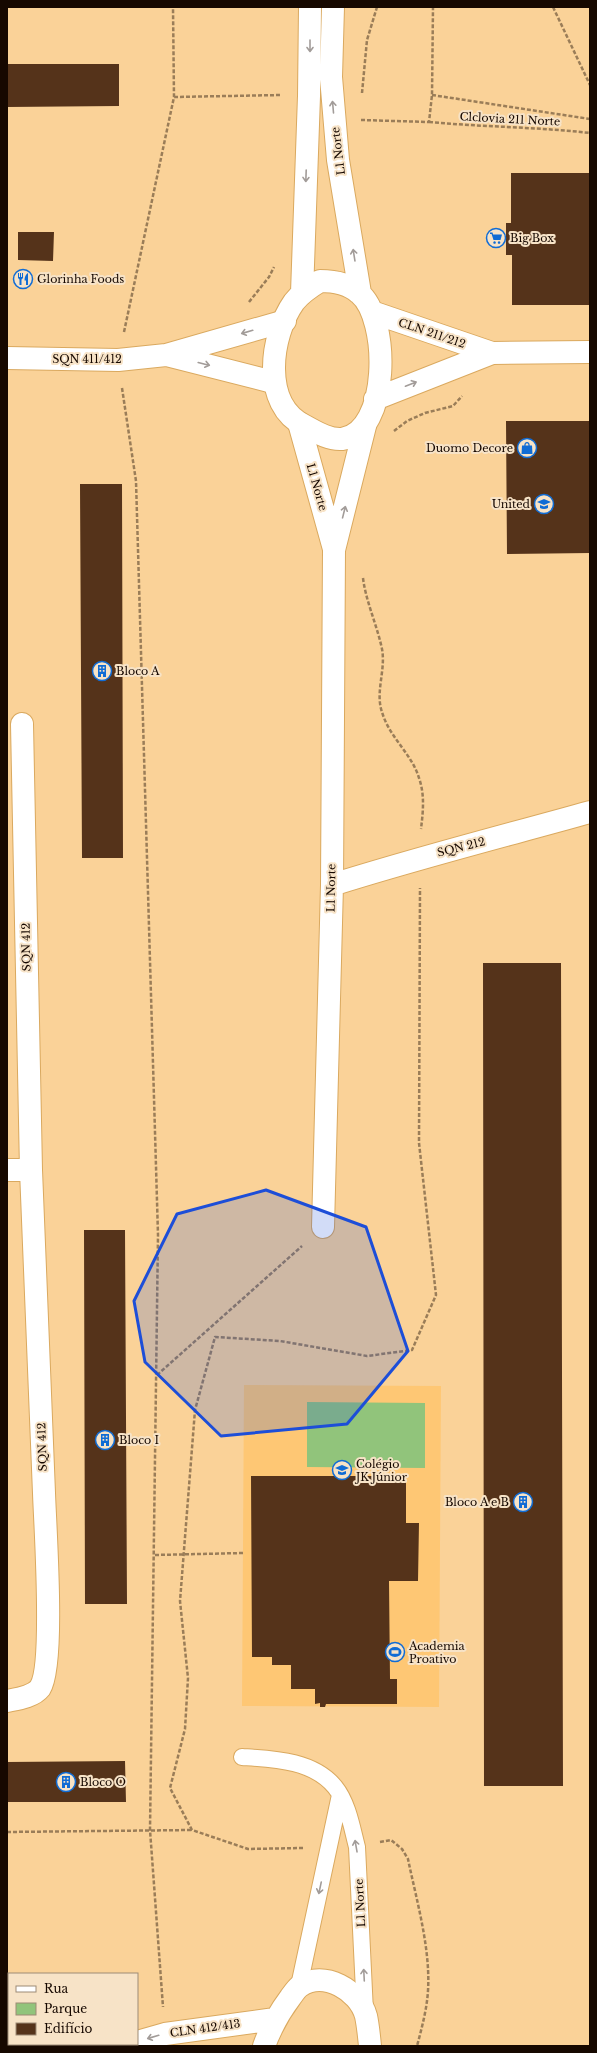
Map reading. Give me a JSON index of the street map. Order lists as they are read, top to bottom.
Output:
{
  "streets": {
    "street": [
      "L1 Norte",
      "CLN 211/212",
      "SQN 411/412",
      "SQN 212",
      "SQN 412",
      "CLN 412/413"
    ],
    "path": ["Clclovia 211 Norte"]
  },
  "crossings": [
    ["L1 Norte", "CLN 211/212"],
    ["L1 Norte", "SQN 411/412"],
    ["L1 Norte", "SQN 212"],
    ["CLN 211/212", "SQN 411/412"]
  ],
  "one_way": ["CLN 211/212"],
  "places": {
    "supermarket": ["Big Box"],
    "restaurant": ["Glorinha Foods"],
    "shop": ["Duomo Decore"],
    "school or university": ["United", "Colégio JK Júnior"],
    "building": [
      "Bloco A",
      "Bloco I",
      "Bloco A e B",
      "Bloco O"
    ],
    "sports": ["Academia Proativo"]
  },
  "legend": ["Rua", "Parque", "Edifício"]
}
